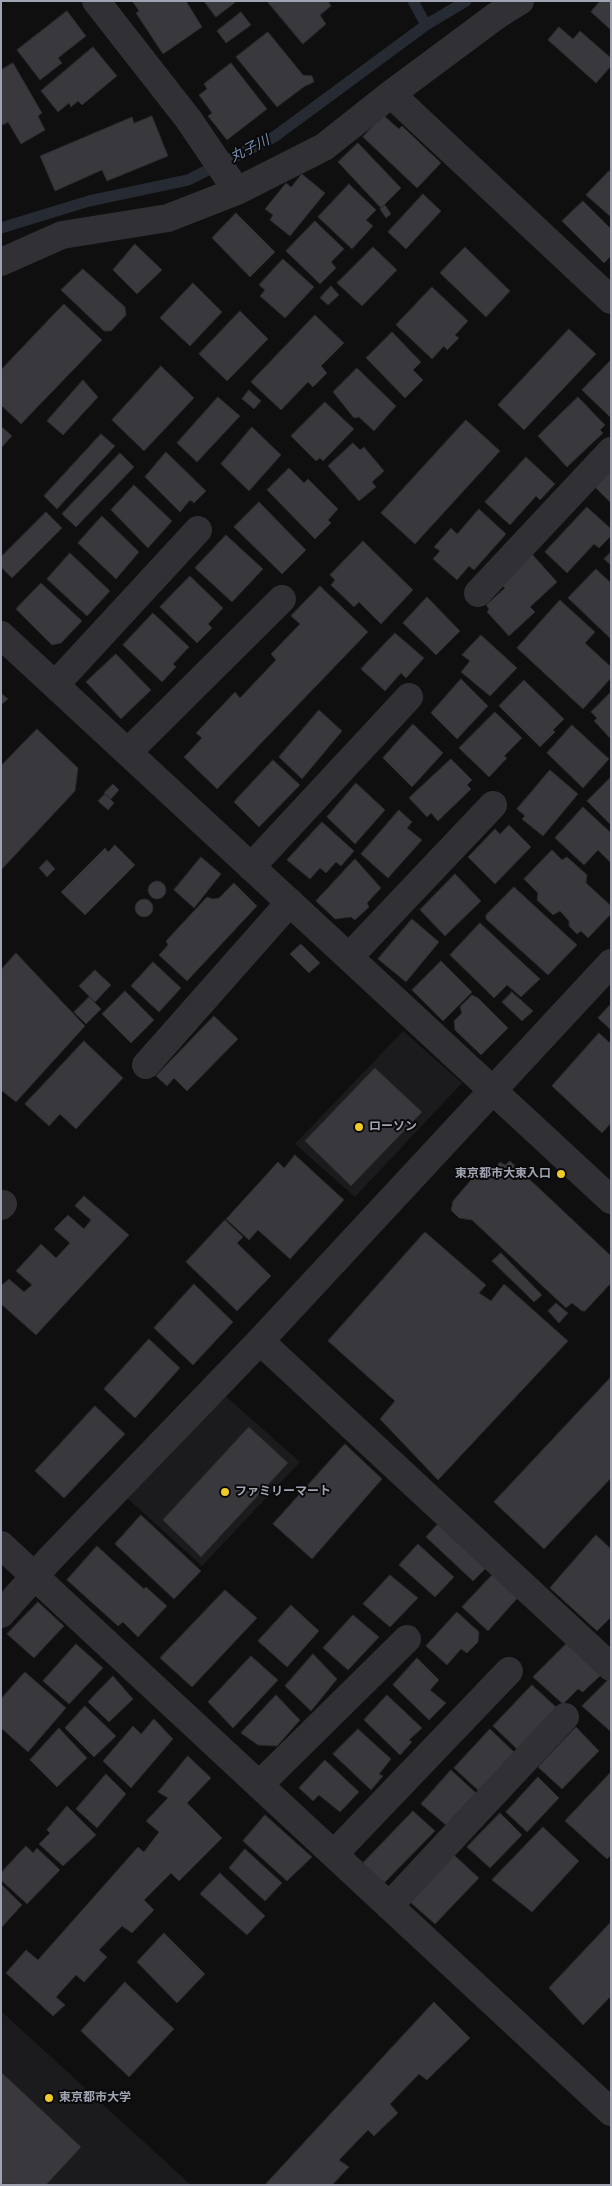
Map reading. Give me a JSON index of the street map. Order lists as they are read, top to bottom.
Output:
{
  "water": ["丸子川"],
  "places": [
    "ローソン",
    "東京都市大東入口",
    "ファミリーマート",
    "東京都市大学"
  ]
}
